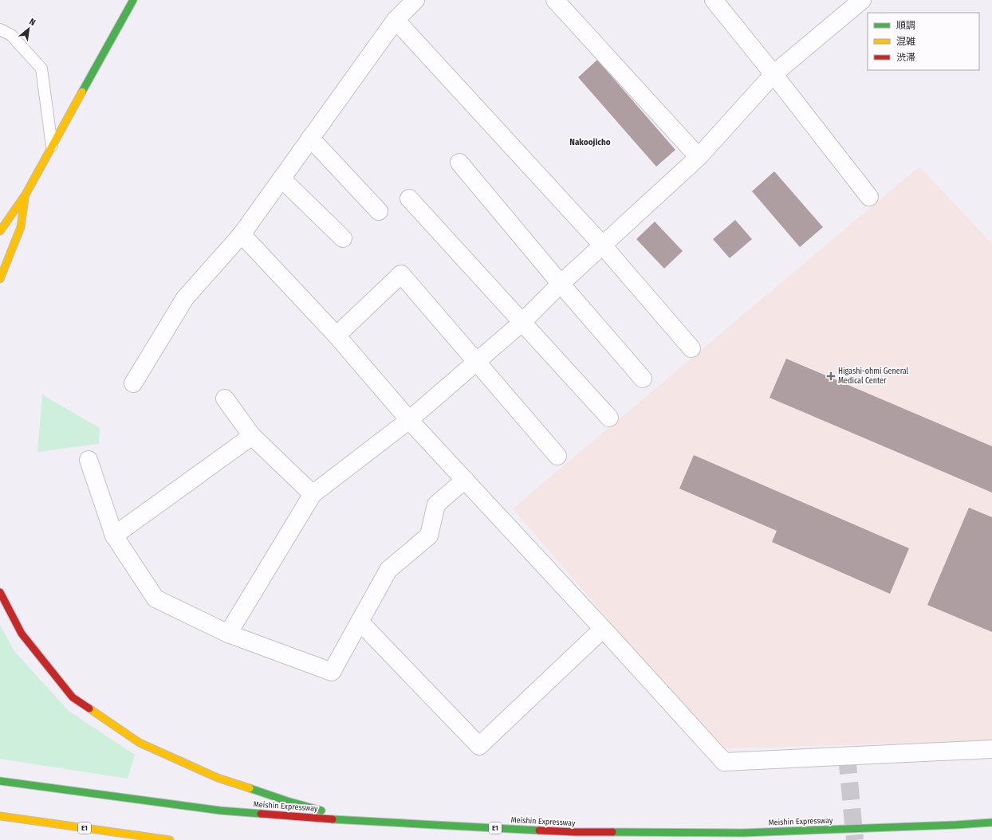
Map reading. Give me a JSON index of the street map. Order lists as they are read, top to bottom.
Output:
{
  "streets": {
    "highway": ["Meishin Expressway", "E1"]
  },
  "districts": ["Nakoojicho"],
  "places": {
    "health": ["Higashi-ohmi General Medical Center"]
  },
  "legend": ["順調", "混雑", "渋滞"],
  "north": "top right"
}
